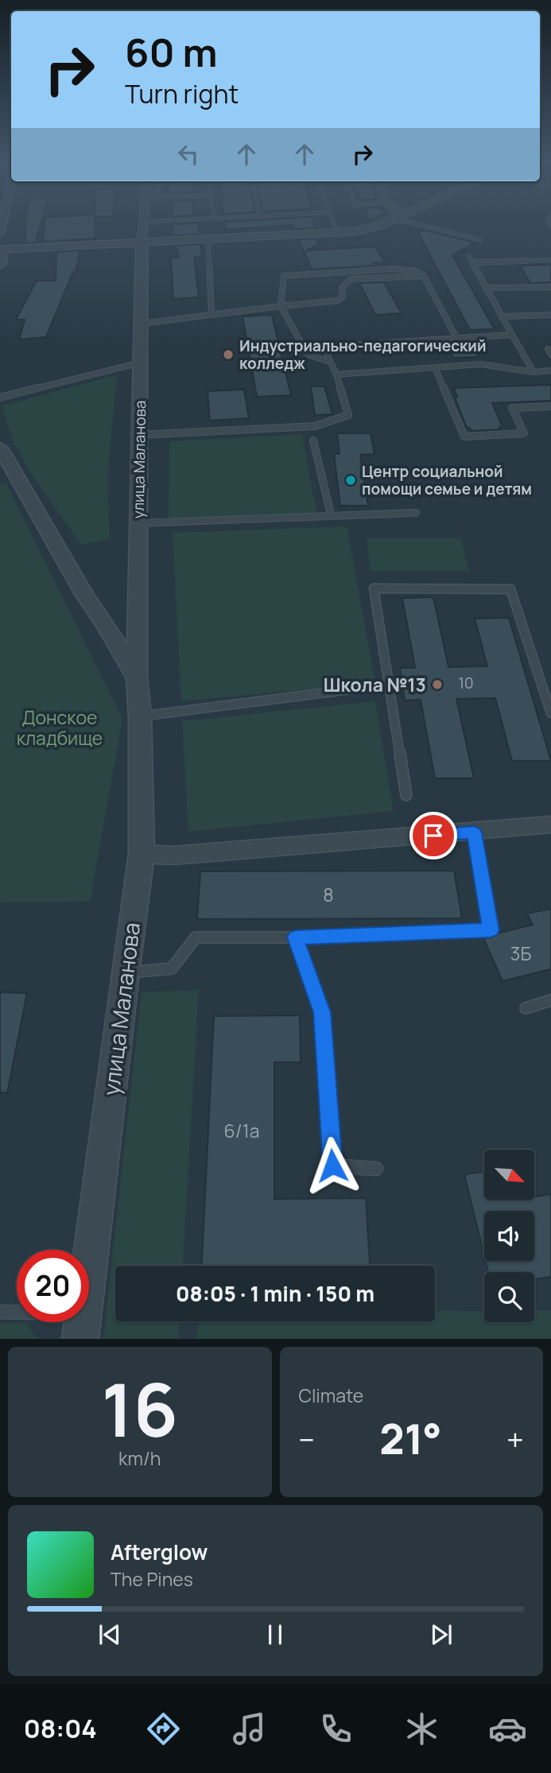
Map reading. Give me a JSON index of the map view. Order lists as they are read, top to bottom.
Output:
{
  "streets": {
    "street": ["улица Маланова"]
  },
  "parks": ["Донское кладбище"],
  "places": ["Индустриально-педагогический колледж", "Центр социальной помощи семье и детям", "Школа №13"],
  "house_numbers": [
    "10",
    "8",
    "3Б",
    "6/1а"
  ],
  "north": "bottom right",
  "page": {
    "turn": ["60 m", "Turn right"],
    "limit": "20",
    "trip": "08:05 · 1 min · 150 m",
    "tile": [
      ["16", "km/h"],
      "Climate"
    ],
    "heat": ["−", "21°", "+"],
    "song": ["Afterglow", "The Pines"],
    "tabs": "08:04"
  }
}
